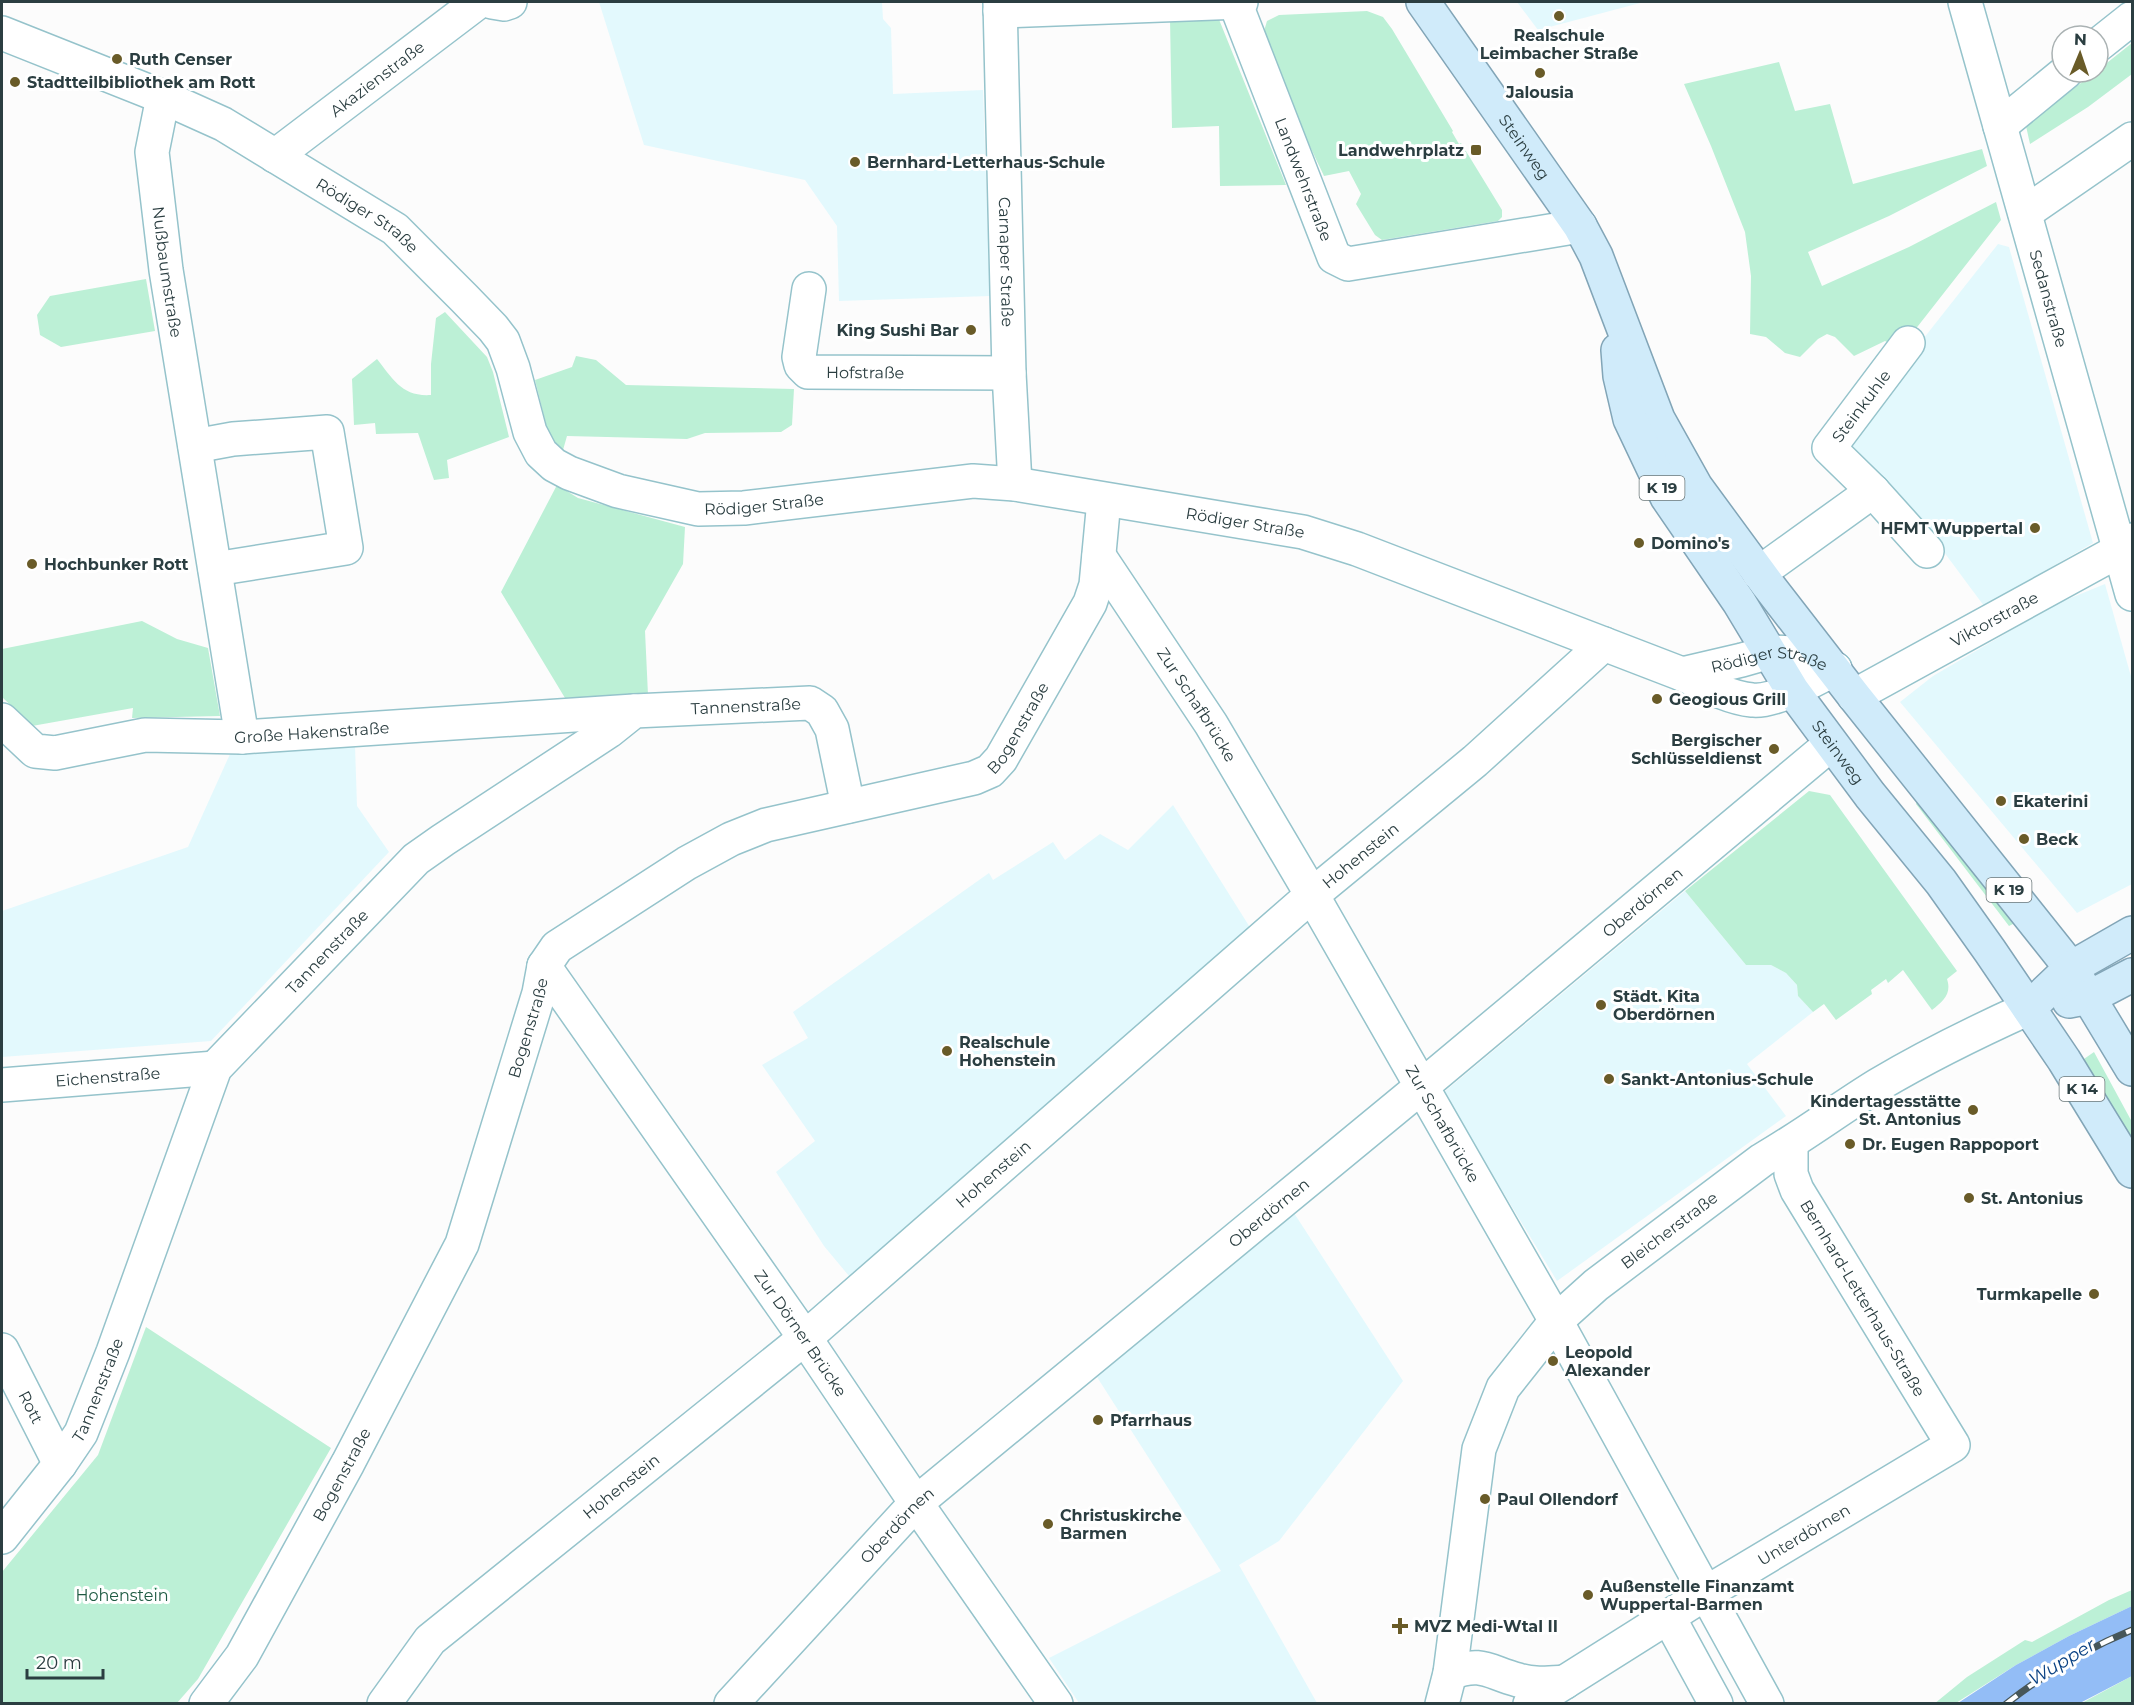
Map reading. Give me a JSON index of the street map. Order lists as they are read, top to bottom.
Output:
{
  "streets": {
    "main road": [
      "Steinweg",
      "K 19",
      "K 14",
      "Bleicherstraße"
    ],
    "street": [
      "Akazienstraße",
      "Landwehrstraße",
      "Rödiger Straße",
      "Carnaper Straße",
      "Nußbaumstraße",
      "Sedanstraße",
      "Hofstraße",
      "Steinkuhle",
      "Viktorstraße",
      "Zur Schafbrücke",
      "Tannenstraße",
      "Bogenstraße",
      "Große Hakenstraße",
      "Hohenstein",
      "Oberdörnen",
      "Eichenstraße",
      "Bernhard-Letterhaus-Straße",
      "Zur Dörner Brücke",
      "Rott",
      "Unterdörnen"
    ]
  },
  "crossings": [
    ["Akazienstraße", "Rödiger Straße"],
    ["Steinweg", "Landwehrstraße"],
    ["Steinweg", "Rödiger Straße"],
    ["Steinweg", "Viktorstraße"],
    ["Steinweg", "Oberdörnen"],
    ["Steinweg", "Bleicherstraße"],
    ["Rödiger Straße", "Carnaper Straße"],
    ["Rödiger Straße", "Nußbaumstraße"],
    ["Rödiger Straße", "Bogenstraße"],
    ["Rödiger Straße", "Hohenstein"],
    ["Carnaper Straße", "Hofstraße"],
    ["Nußbaumstraße", "Große Hakenstraße"],
    ["Sedanstraße", "Viktorstraße"],
    ["Zur Schafbrücke", "Bogenstraße"],
    ["Zur Schafbrücke", "Hohenstein"],
    ["Zur Schafbrücke", "Oberdörnen"],
    ["Zur Schafbrücke", "Bleicherstraße"],
    ["Zur Schafbrücke", "Unterdörnen"],
    ["Tannenstraße", "Bogenstraße"],
    ["Tannenstraße", "Große Hakenstraße"],
    ["Tannenstraße", "Eichenstraße"],
    ["Tannenstraße", "Rott"],
    ["Bogenstraße", "Zur Dörner Brücke"],
    ["Hohenstein", "Zur Dörner Brücke"],
    ["Oberdörnen", "Zur Dörner Brücke"],
    ["Bleicherstraße", "Bernhard-Letterhaus-Straße"],
    ["Bleicherstraße", "Unterdörnen"],
    ["Bernhard-Letterhaus-Straße", "Unterdörnen"]
  ],
  "water": ["Wupper"],
  "parks": ["Hohenstein"],
  "places": {
    "other": [
      "Realschule Leimbacher Straße",
      "Ruth Censer",
      "Jalousia",
      "Stadtteilbibliothek am Rott",
      "Bernhard-Letterhaus-Schule",
      "King Sushi Bar",
      "HFMT Wuppertal",
      "Domino's",
      "Hochbunker Rott",
      "Geogious Grill",
      "Bergischer Schlüsseldienst",
      "Ekaterini",
      "Beck",
      "Städt. Kita Oberdörnen",
      "Realschule Hohenstein",
      "Sankt-Antonius-Schule",
      "Kindertagesstätte St. Antonius",
      "Dr. Eugen Rappoport",
      "St. Antonius",
      "Turmkapelle",
      "Leopold Alexander",
      "Pfarrhaus",
      "Paul Ollendorf",
      "Christuskirche Barmen",
      "Außenstelle Finanzamt Wuppertal-Barmen"
    ],
    "transit": ["Landwehrplatz"],
    "health": ["MVZ Medi-Wtal II"]
  },
  "scale_bar": "20 m",
  "north": "top"
}
